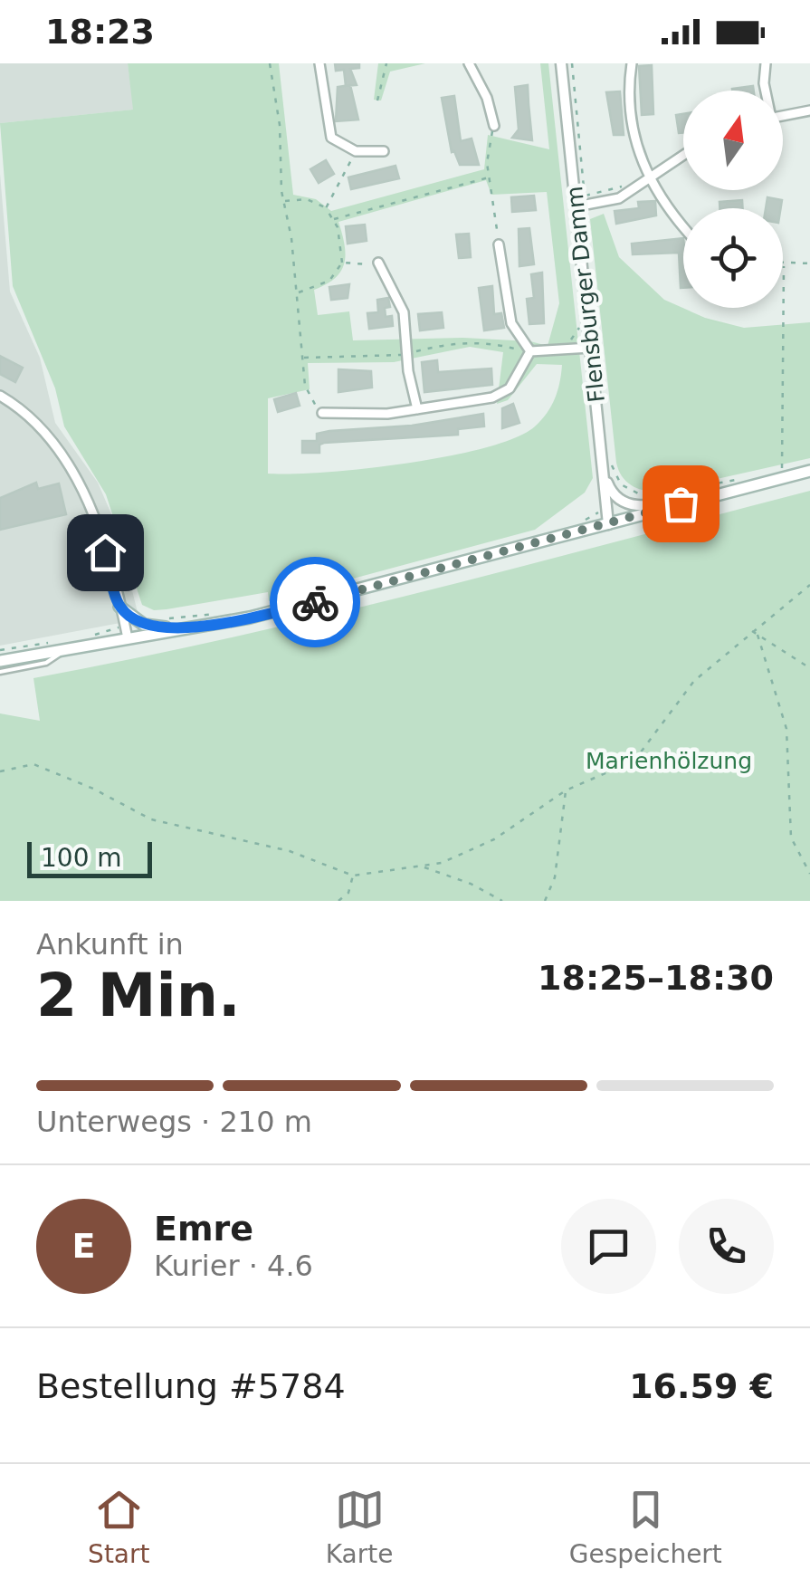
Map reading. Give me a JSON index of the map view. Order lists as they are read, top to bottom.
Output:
{
  "streets": {
    "street": ["Flensburger Damm"]
  },
  "parks": ["Marienhölzung"],
  "scale_bar": "100 m",
  "north": "top",
  "page": {
    "status": "18:23",
    "scale": "100 m",
    "heading": ["2 Min.", "Ankunft in", "18:25–18:30"],
    "panel": [
      "Emre",
      "Kurier · 4.6",
      "Bestellung #5784",
      "16.59 €"
    ],
    "bar": "Unterwegs · 210 m",
    "round": "E",
    "tabs": ["Start", "Karte", "Gespeichert"]
  }
}
